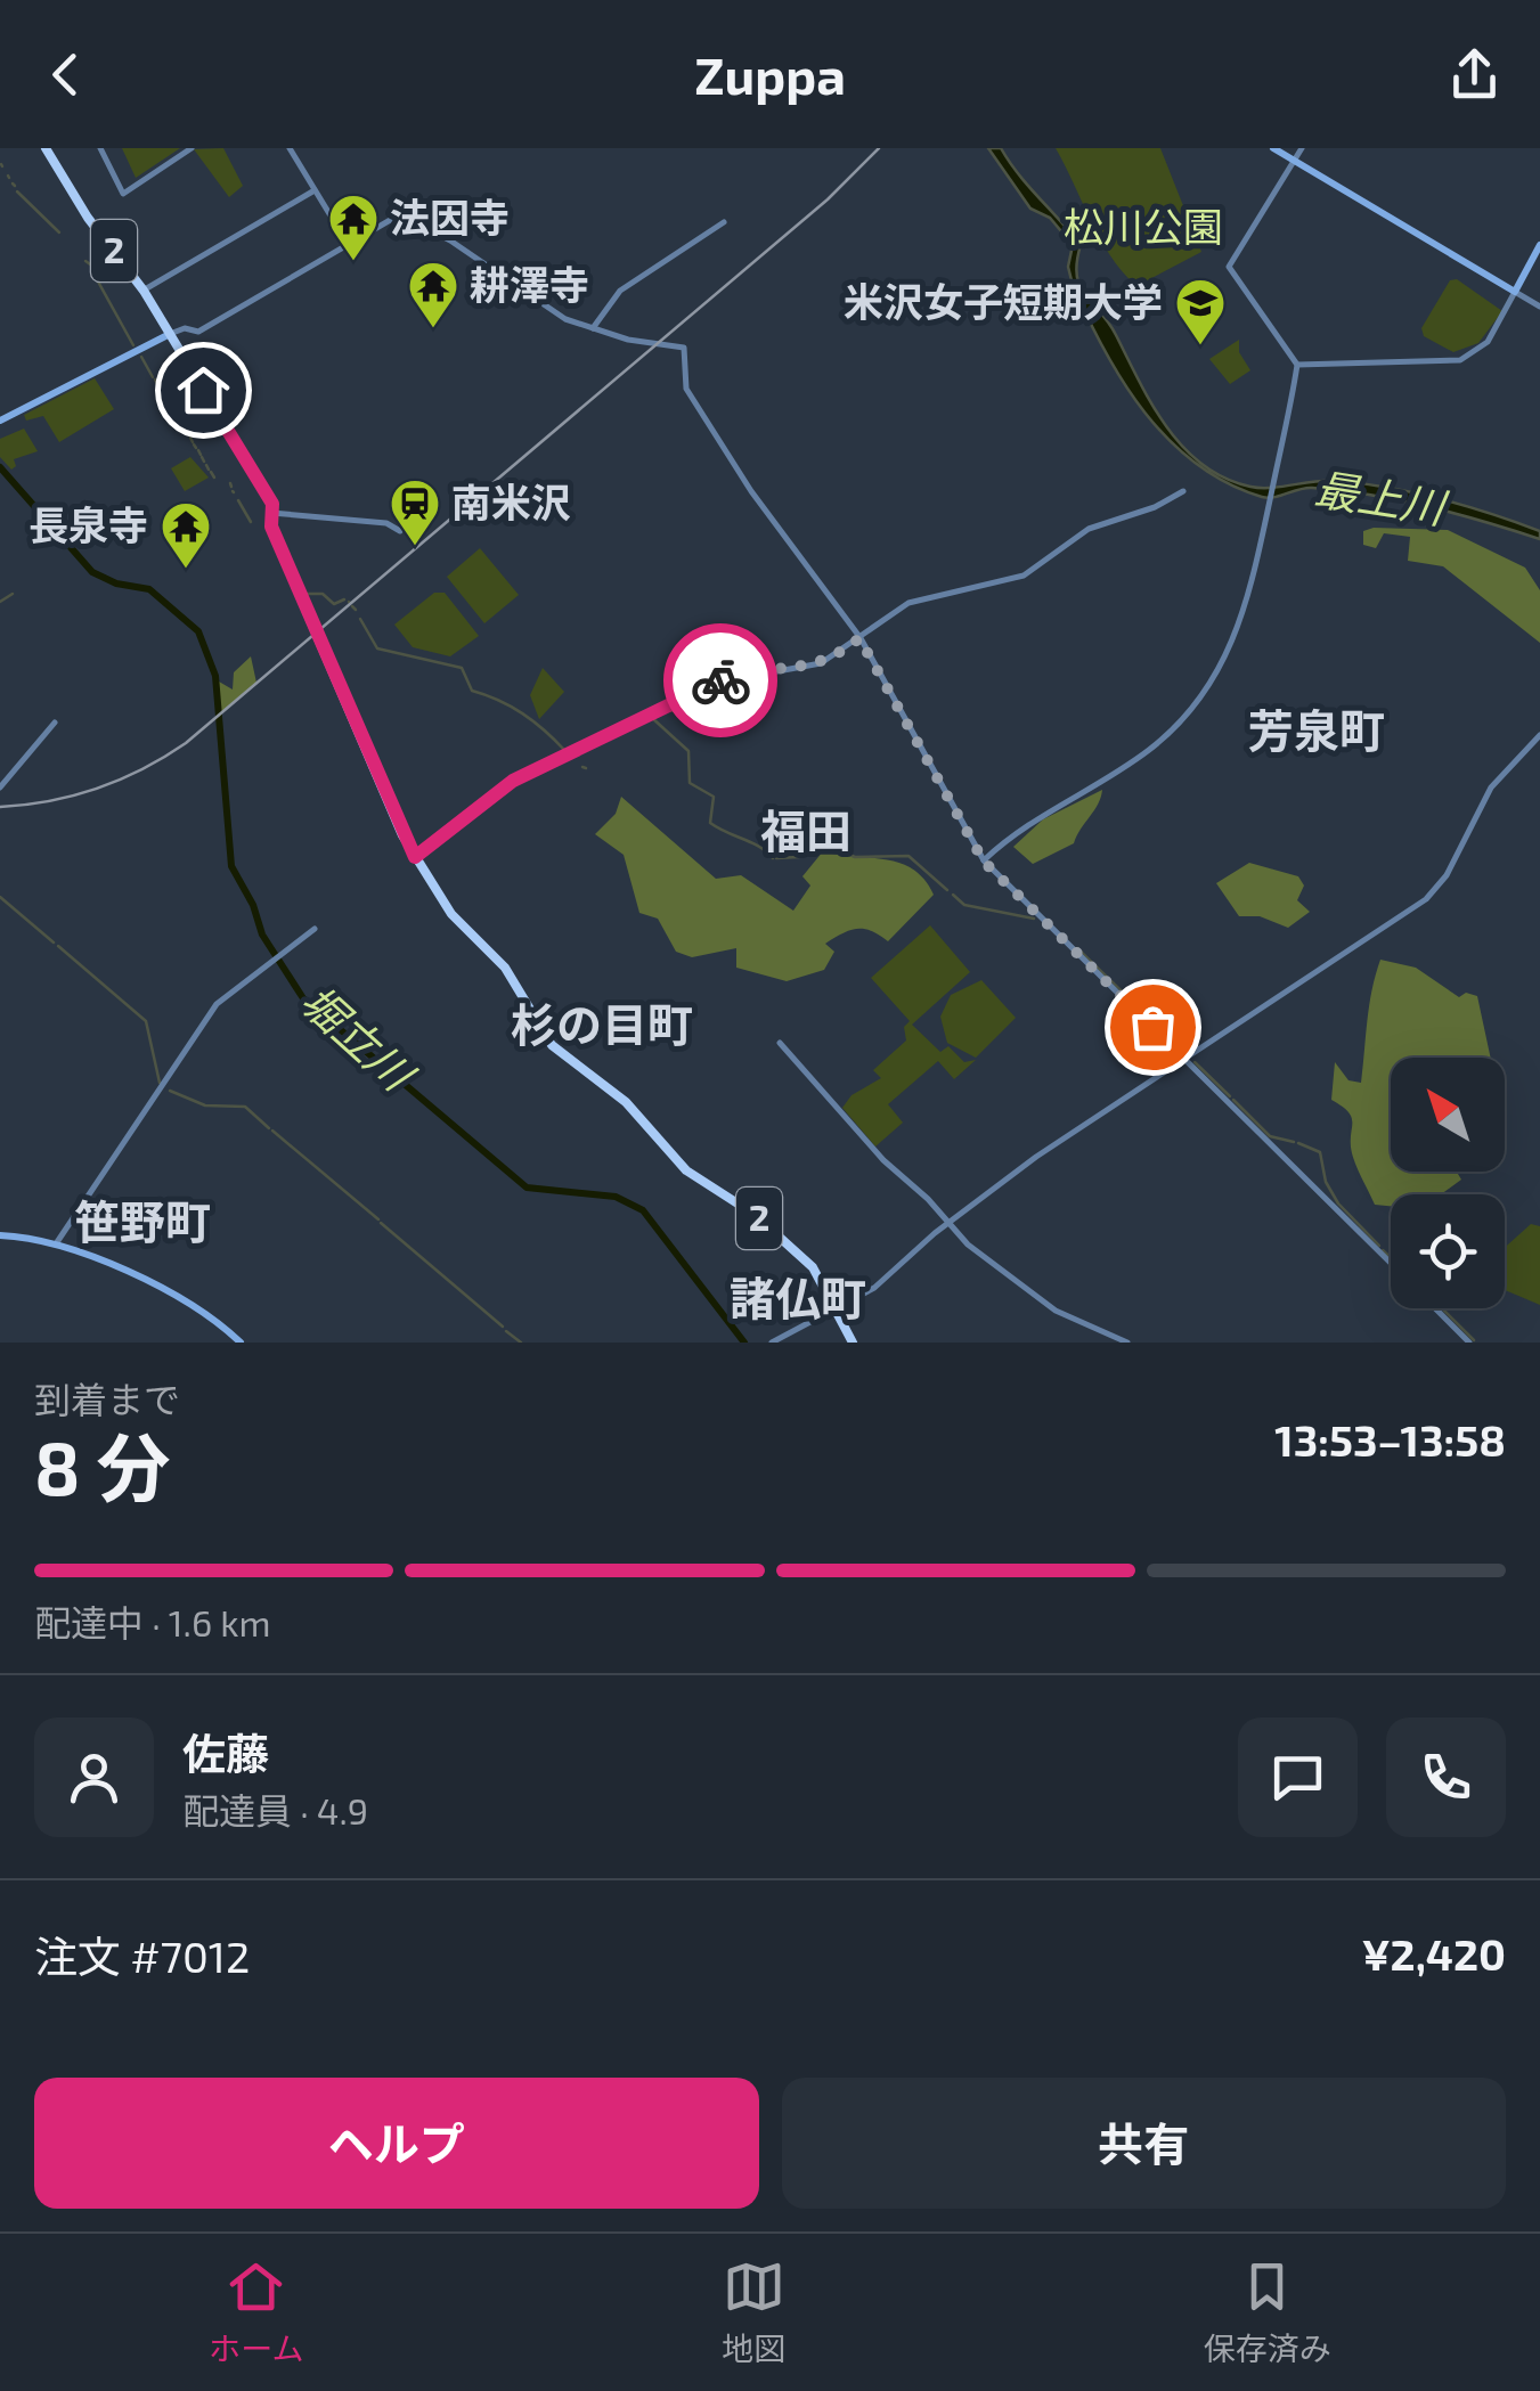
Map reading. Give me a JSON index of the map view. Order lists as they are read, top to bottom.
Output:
{
  "streets": {
    "main road": ["2"]
  },
  "districts": [
    "芳泉町",
    "福田",
    "杉の目町",
    "笹野町",
    "諸仏町"
  ],
  "water": ["最上川", "堀立川"],
  "parks": ["松川公園"],
  "places": {
    "temple": ["法因寺", "耕澤寺", "長泉寺"],
    "school or university": ["米沢女子短期大学"],
    "station": ["南米沢"]
  },
  "north": "top left",
  "page": {
    "header": "Zuppa",
    "heading": ["8 分", "到着まで", "13:53–13:58"],
    "panel": [
      "佐藤",
      "配達員 · 4.9",
      "注文 #7012",
      "¥2,420"
    ],
    "bar": "配達中 · 1.6 km",
    "buttons": ["ヘルプ", "共有"],
    "tabs": ["ホーム", "地図", "保存済み"]
  }
}
